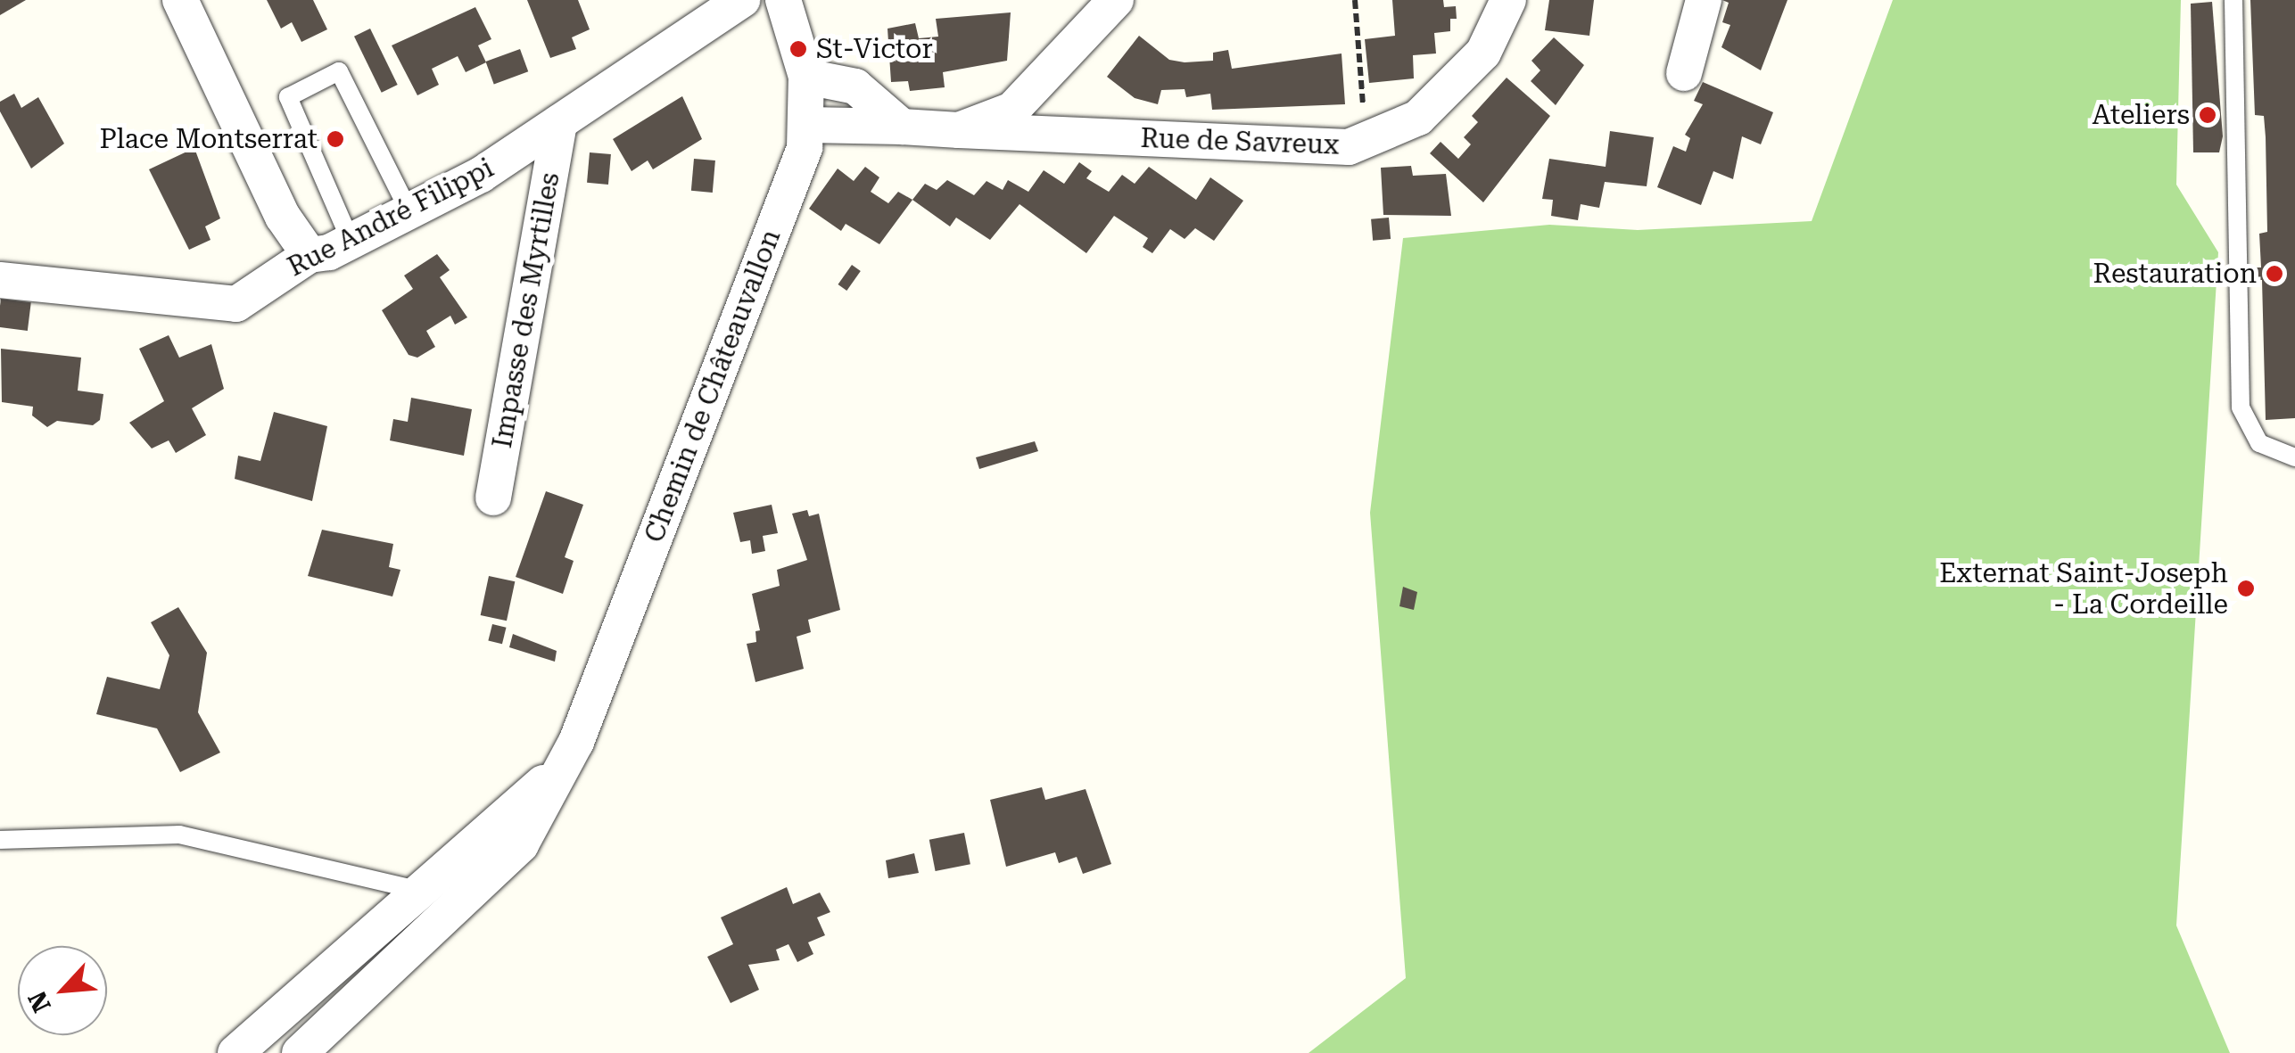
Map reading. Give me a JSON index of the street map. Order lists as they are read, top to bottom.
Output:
{
  "streets": {
    "street": [
      "Rue de Savreux",
      "Rue André Filippi",
      "Impasse des Myrtilles",
      "Chemin de Châteauvallon"
    ]
  },
  "crossings": [
    ["Rue de Savreux", "Chemin de Châteauvallon"],
    ["Rue André Filippi", "Impasse des Myrtilles"]
  ],
  "places": [
    "St-Victor",
    "Ateliers",
    "Place Montserrat",
    "Restauration",
    "Externat Saint-Joseph - La Cordeille"
  ],
  "north": "bottom left"
}
